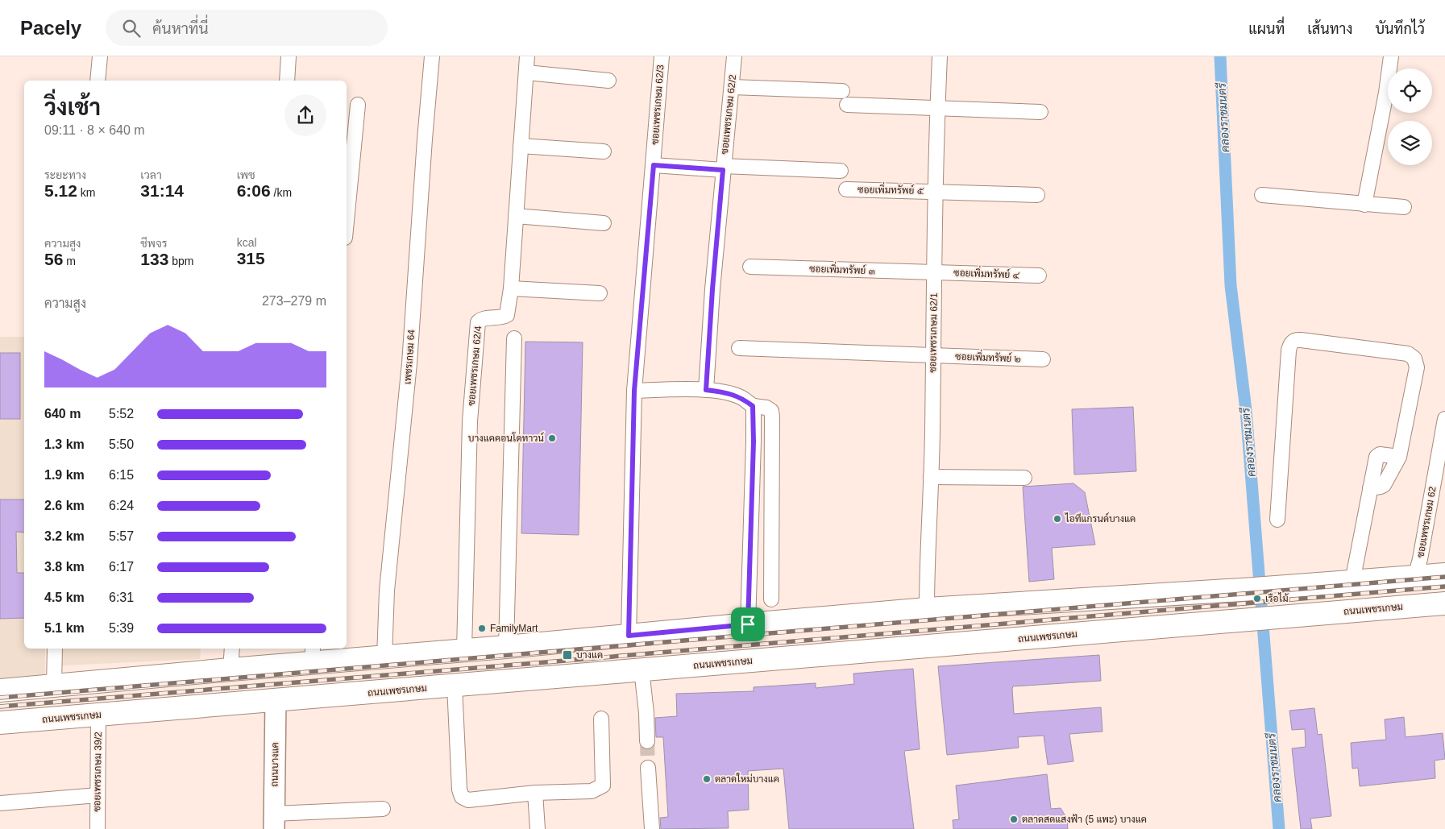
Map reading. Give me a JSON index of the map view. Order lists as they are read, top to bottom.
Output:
{
  "streets": {
    "main road": ["ถนนเพชรเกษม", "ถนนบางแค"],
    "street": [
      "ซอยเพชรเกษม 62/3",
      "ซอยเพชรเกษม 62/2",
      "ซอยเพิ่มทรัพย์ ๕",
      "ซอยเพิ่มทรัพย์ ๓",
      "ซอยเพิ่มทรัพย์ ๔",
      "ซอยเพชรเกษม 62/1",
      "เพชรเกษม 64",
      "ซอยเพิ่มทรัพย์ ๒",
      "ซอยเพชรเกษม 62/4",
      "ซอยเพชรเกษม 62",
      "ซอยเพชรเกษม 39/2"
    ]
  },
  "crossings": [
    ["ซอยเพิ่มทรัพย์ ๕", "ซอยเพชรเกษม 62/1"],
    ["ซอยเพิ่มทรัพย์ ๓", "ซอยเพิ่มทรัพย์ ๔"],
    ["ซอยเพิ่มทรัพย์ ๓", "ซอยเพชรเกษม 62/1"],
    ["ซอยเพิ่มทรัพย์ ๔", "ซอยเพชรเกษม 62/1"],
    ["ซอยเพชรเกษม 62/1", "ซอยเพิ่มทรัพย์ ๒"],
    ["ถนนเพชรเกษม", "ถนนบางแค"],
    ["ถนนเพชรเกษม", "ซอยเพชรเกษม 39/2"]
  ],
  "water": ["คลองราชมนตรี"],
  "places": {
    "other": [
      "บางแคคอนโดทาวน์",
      "ไอทีแกรนด์บางแค",
      "เรือไม้",
      "FamilyMart",
      "ตลาดใหม่บางแค",
      "ตลาดสดแสงฟ้า (5 แพะ) บางแค"
    ],
    "transit": ["บางแค"]
  },
  "page": {
    "header": "Pacely",
    "search": "ค้นหาที่นี่",
    "nav": ["แผนที่", "เส้นทาง", "บันทึกไว้"],
    "heading": ["วิ่งเช้า", "09:11 · 8 × 640 m"],
    "stats": [
      ["ระยะทาง", "5.12 km"],
      ["เวลา", "31:14"],
      ["เพซ", "6:06 /km"],
      ["ความสูง", "56 m"],
      ["ชีพจร", "133 bpm"],
      ["kcal", "315"]
    ],
    "chart": ["ความสูง", "273–279 m"],
    "list": [
      {
        "name": "640 m",
        "note": "5:52"
      },
      {
        "name": "1.3 km",
        "note": "5:50"
      },
      {
        "name": "1.9 km",
        "note": "6:15"
      },
      {
        "name": "2.6 km",
        "note": "6:24"
      },
      {
        "name": "3.2 km",
        "note": "5:57"
      },
      {
        "name": "3.8 km",
        "note": "6:17"
      },
      {
        "name": "4.5 km",
        "note": "6:31"
      },
      {
        "name": "5.1 km",
        "note": "5:39"
      }
    ]
  }
}
